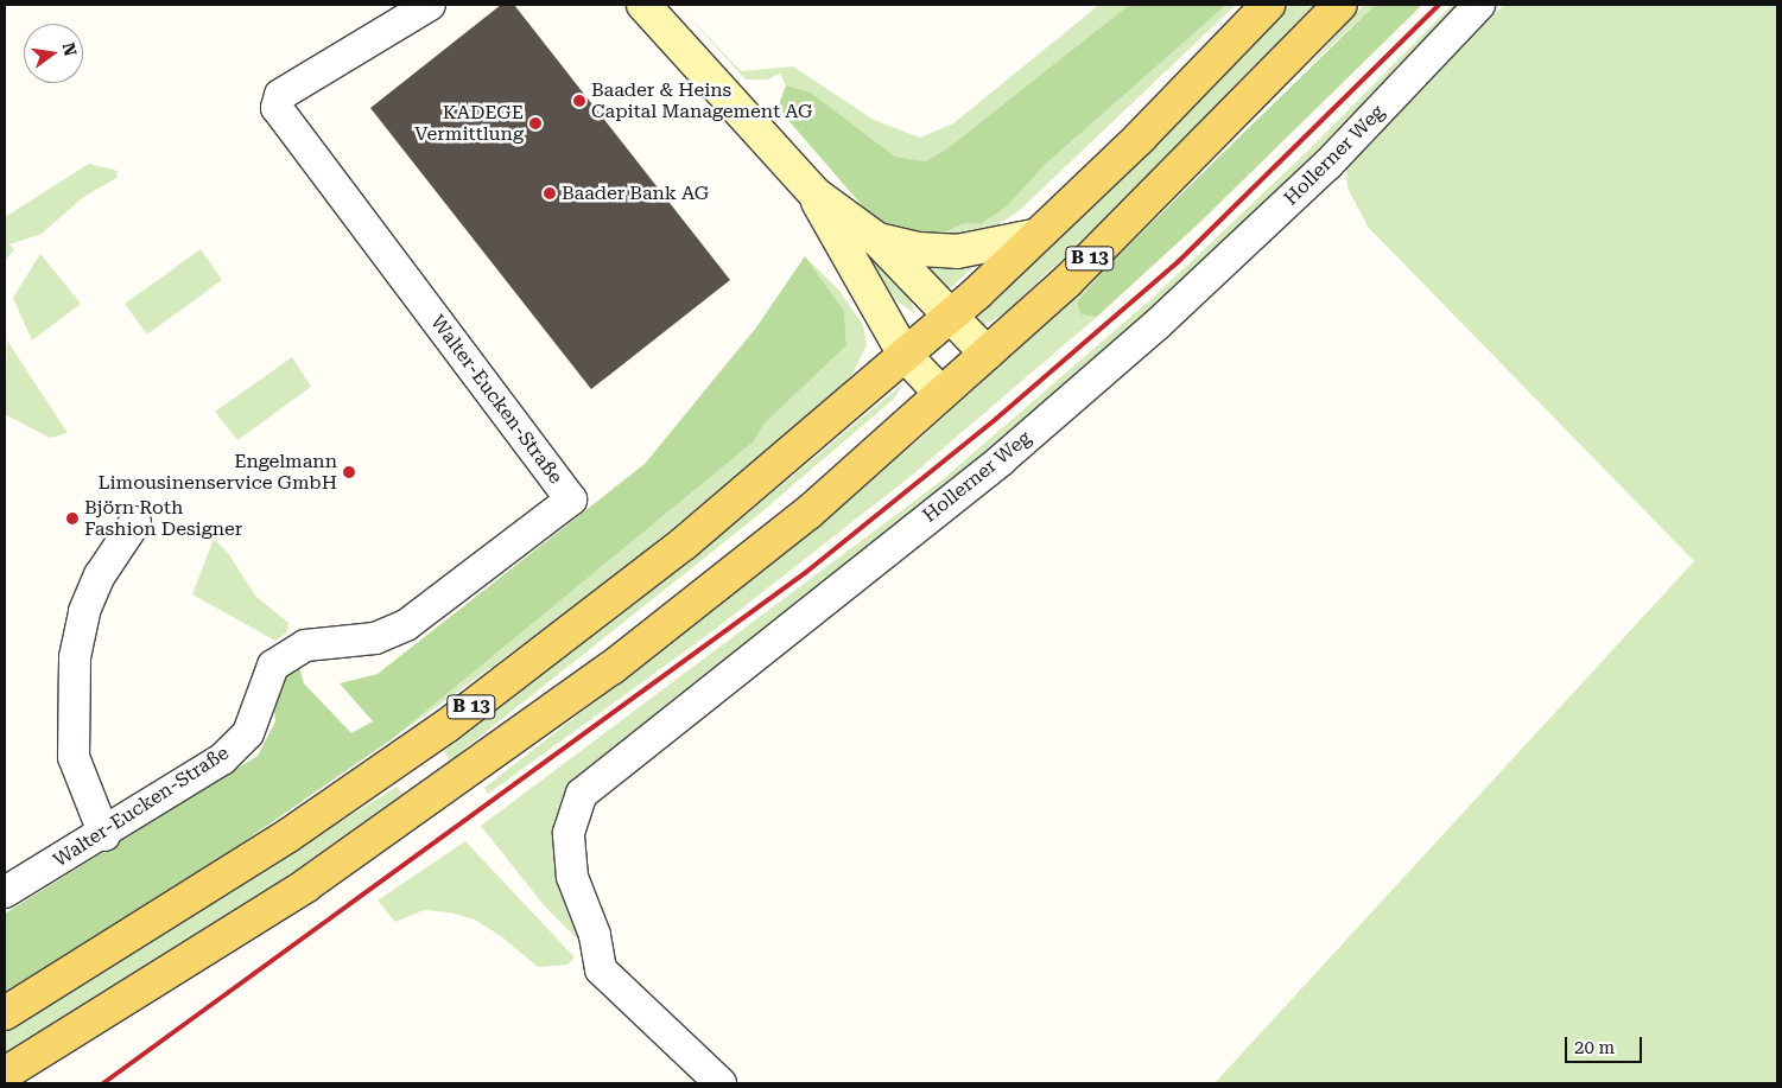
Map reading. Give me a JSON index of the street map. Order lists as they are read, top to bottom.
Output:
{
  "streets": {
    "main road": ["B 13"],
    "street": ["Hollerner Weg", "Walter-Eucken-Straße"]
  },
  "places": [
    "Baader & Heins Capital Management AG",
    "KADEGE Vermittlung",
    "Baader Bank AG",
    "Engelmann Limousinenservice GmbH",
    "Björn Roth Fashion Designer"
  ],
  "scale_bar": "20 m",
  "north": "right"
}
